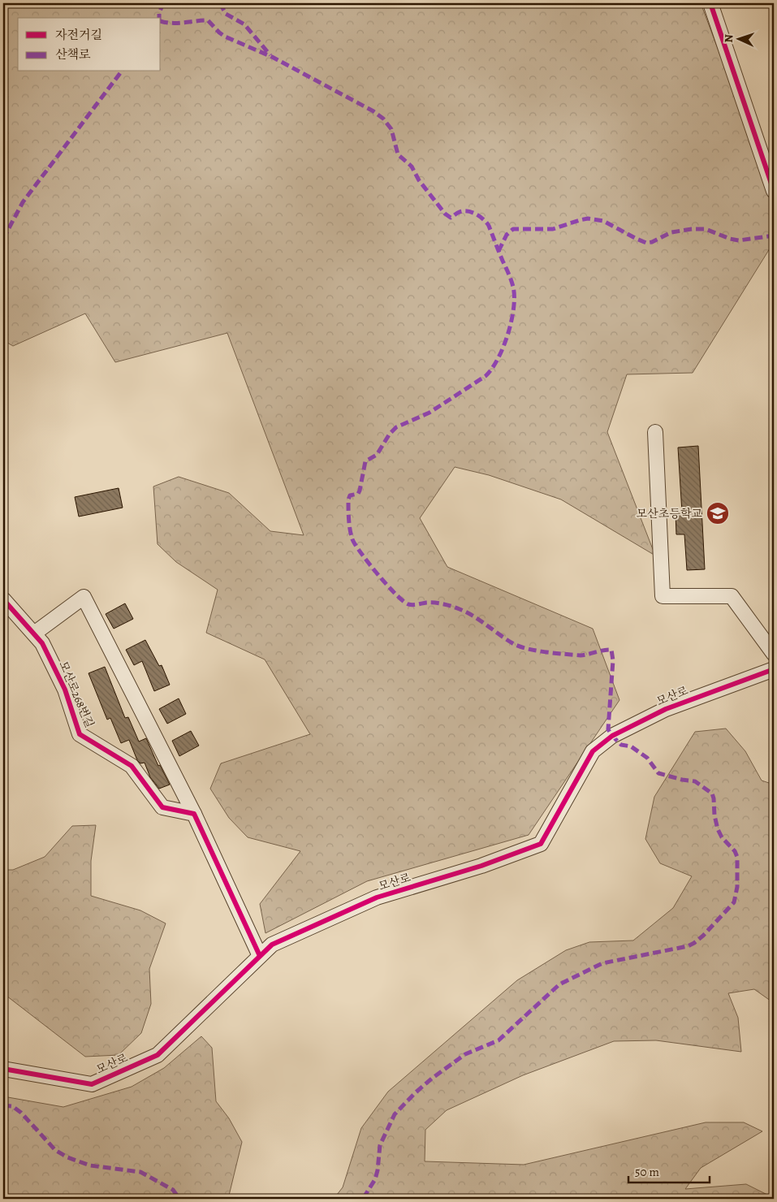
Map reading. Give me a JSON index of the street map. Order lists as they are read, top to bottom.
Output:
{
  "streets": {
    "street": ["모산로268번길", "모산로"]
  },
  "places": {
    "school or university": ["모산초등학교"]
  },
  "legend": ["자전거길", "산책로"],
  "scale_bar": "50 m",
  "north": "left"
}
